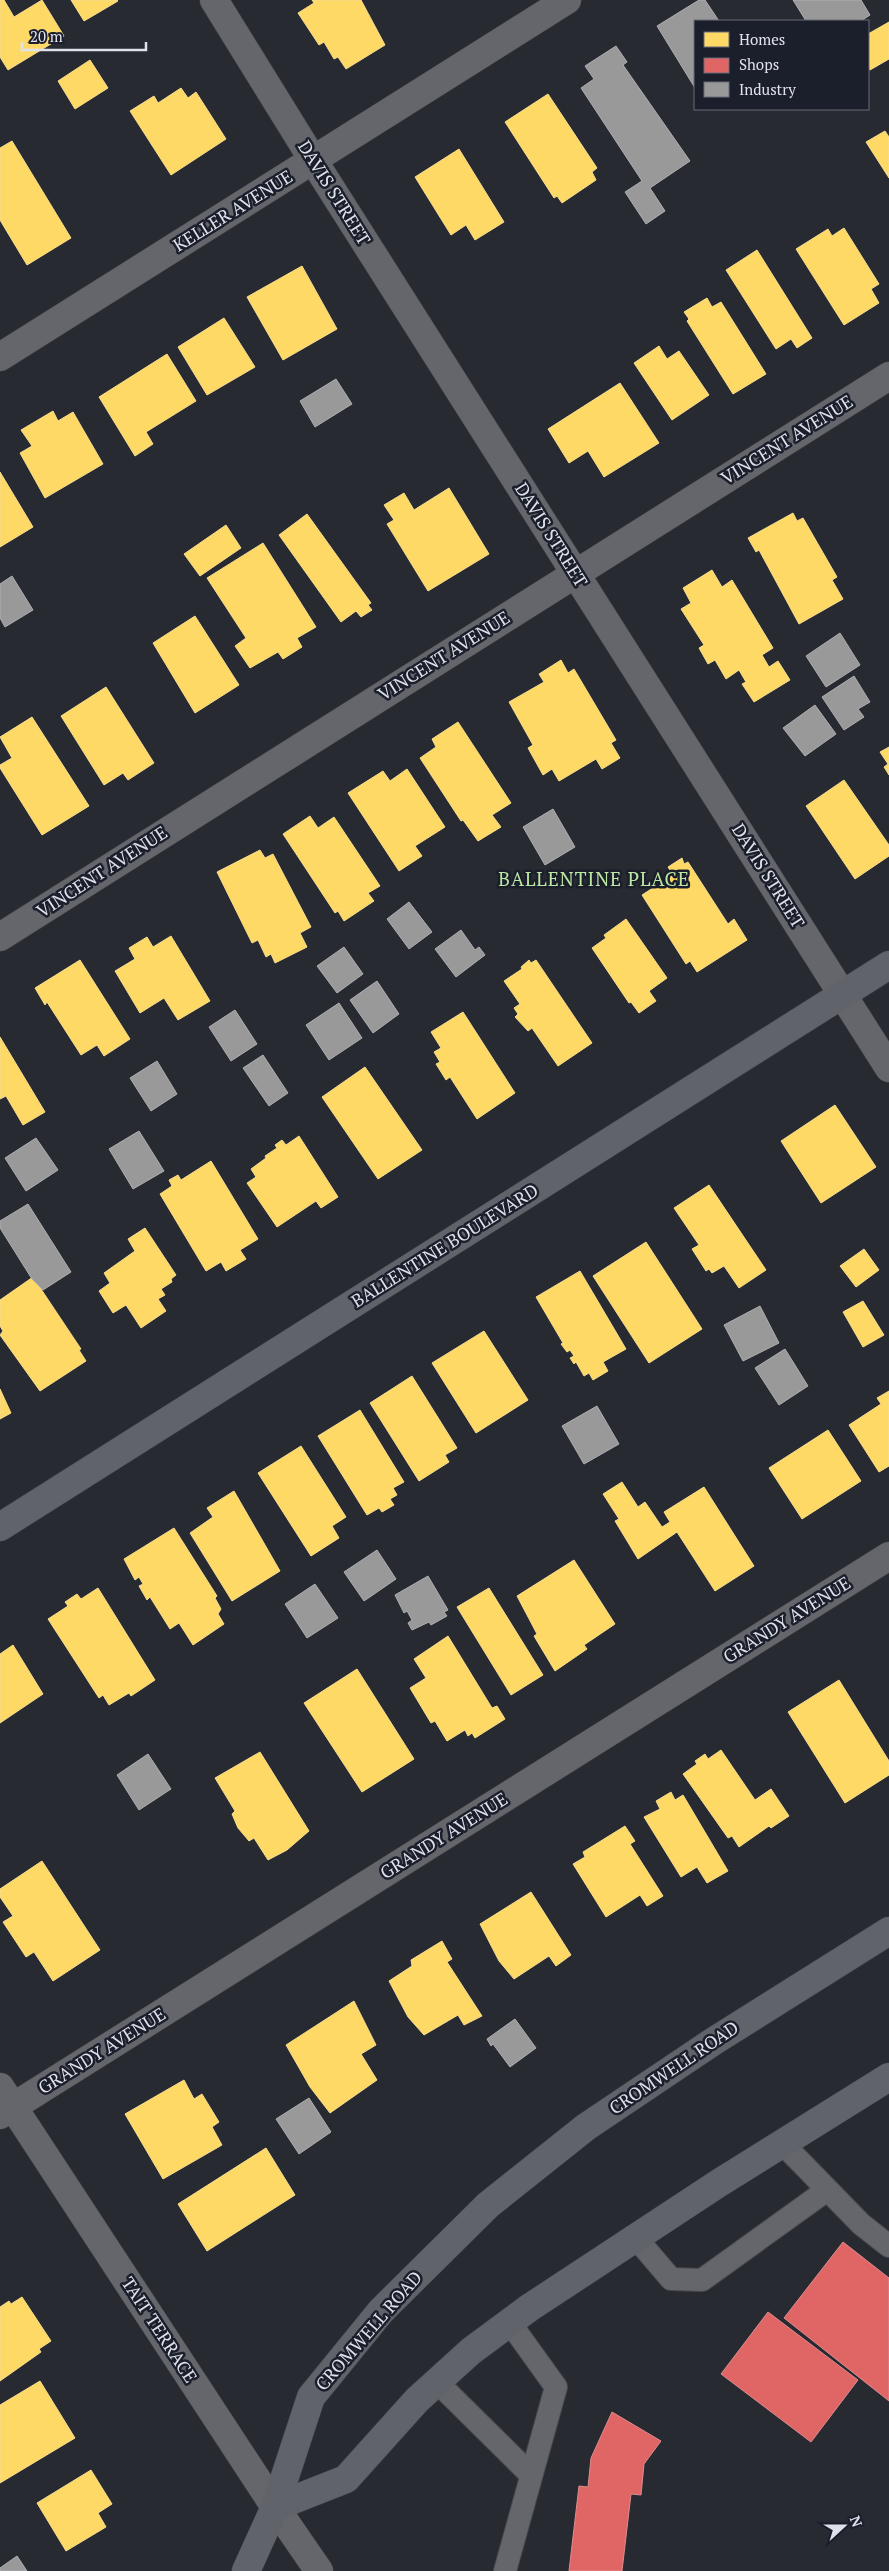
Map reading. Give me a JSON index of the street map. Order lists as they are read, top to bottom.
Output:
{
  "streets": {
    "street": [
      "DAVIS STREET",
      "KELLER AVENUE",
      "VINCENT AVENUE",
      "BALLENTINE BOULEVARD",
      "GRANDY AVENUE",
      "CROMWELL ROAD",
      "TAIT TERRACE"
    ]
  },
  "crossings": [
    ["DAVIS STREET", "KELLER AVENUE"],
    ["DAVIS STREET", "VINCENT AVENUE"],
    ["DAVIS STREET", "BALLENTINE BOULEVARD"],
    ["GRANDY AVENUE", "TAIT TERRACE"],
    ["CROMWELL ROAD", "TAIT TERRACE"]
  ],
  "districts": ["BALLENTINE PLACE"],
  "legend": ["Homes", "Shops", "Industry"],
  "scale_bar": "20 m",
  "north": "right"
}
